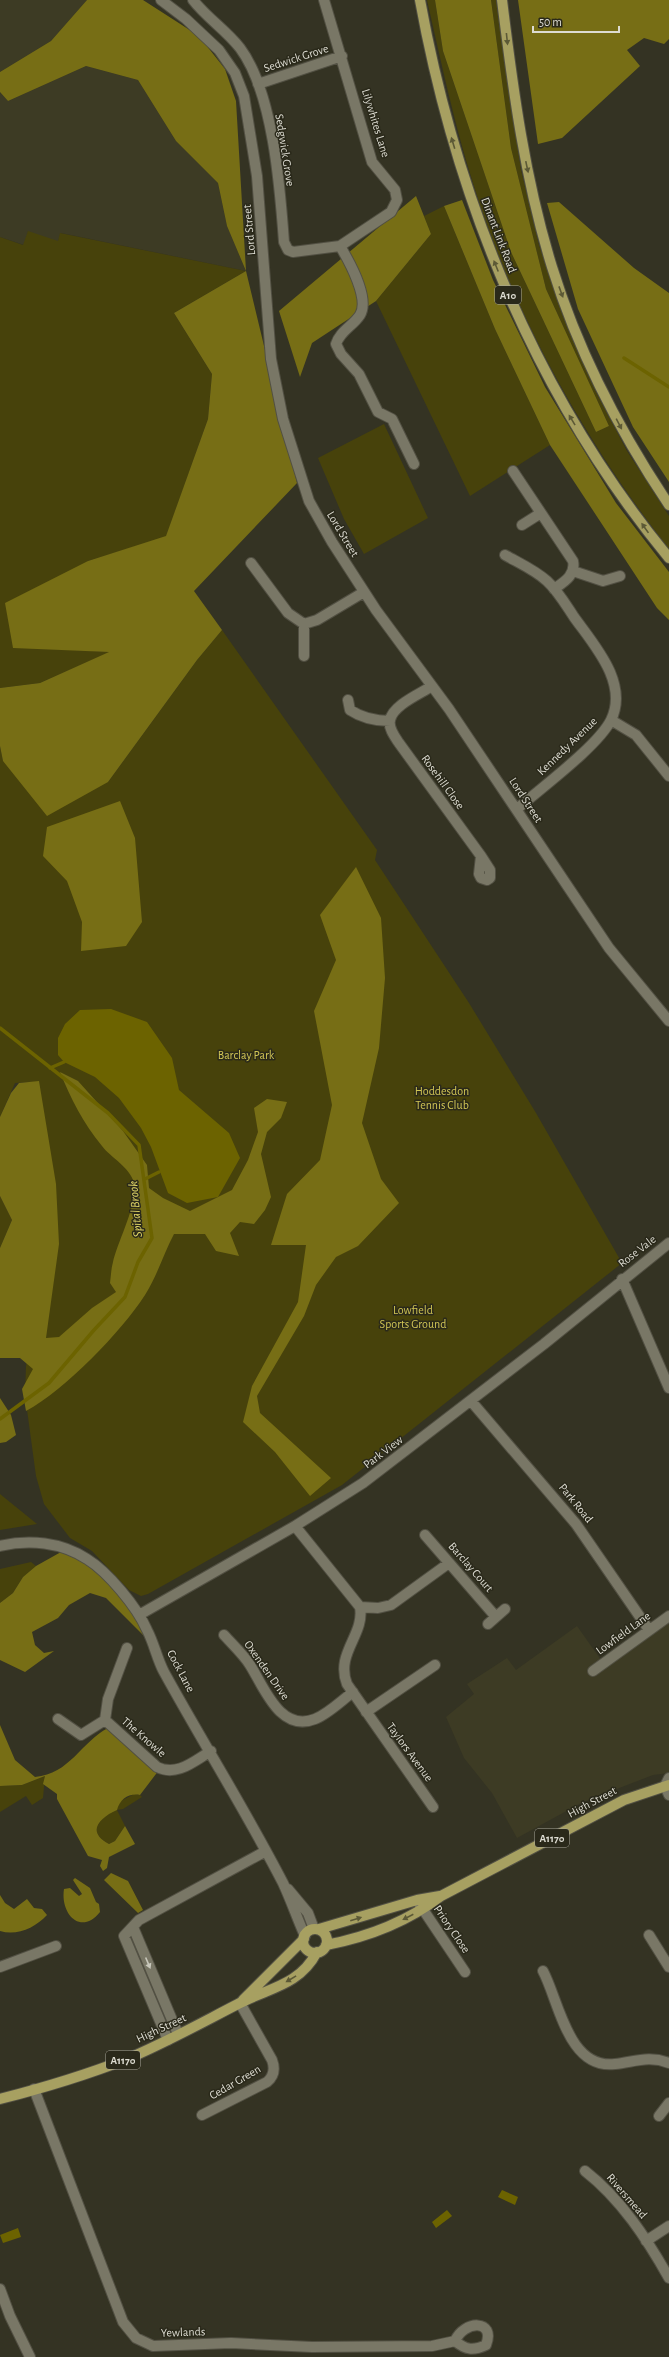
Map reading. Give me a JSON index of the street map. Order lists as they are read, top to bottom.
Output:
{
  "streets": {
    "main road": [
      "Dinant Link Road",
      "A10",
      "High Street",
      "A1170"
    ],
    "street": [
      "Sedwick Grove",
      "Lilywhites Lane",
      "Sedgwick Grove",
      "Lord Street",
      "Kennedy Avenue",
      "Rosehill Close",
      "Rose Vale",
      "Park View",
      "Park Road",
      "Barclay Court",
      "Lowfield Lane",
      "Oxenden Drive",
      "Cock Lane",
      "The Knowle",
      "Taylors Avenue",
      "Priory Close",
      "Cedar Green",
      "Riversmead",
      "Yewlands"
    ]
  },
  "crossings": [
    ["Sedwick Grove", "Lilywhites Lane"],
    ["Sedwick Grove", "Sedgwick Grove"],
    ["Lilywhites Lane", "Sedgwick Grove"],
    ["Lord Street", "Kennedy Avenue"],
    ["Rose Vale", "Park View"],
    ["Park View", "Park Road"],
    ["Park View", "Cock Lane"],
    ["Park Road", "Lowfield Lane"],
    ["Oxenden Drive", "Taylors Avenue"],
    ["Cock Lane", "The Knowle"],
    ["Cock Lane", "High Street"],
    ["High Street", "Priory Close"],
    ["High Street", "Cedar Green"],
    ["High Street", "Yewlands"]
  ],
  "water": ["Spital Brook"],
  "parks": ["Barclay Park", "Hoddesdon Tennis Club", "Lowfield Sports Ground"],
  "scale_bar": "50 m"
}
